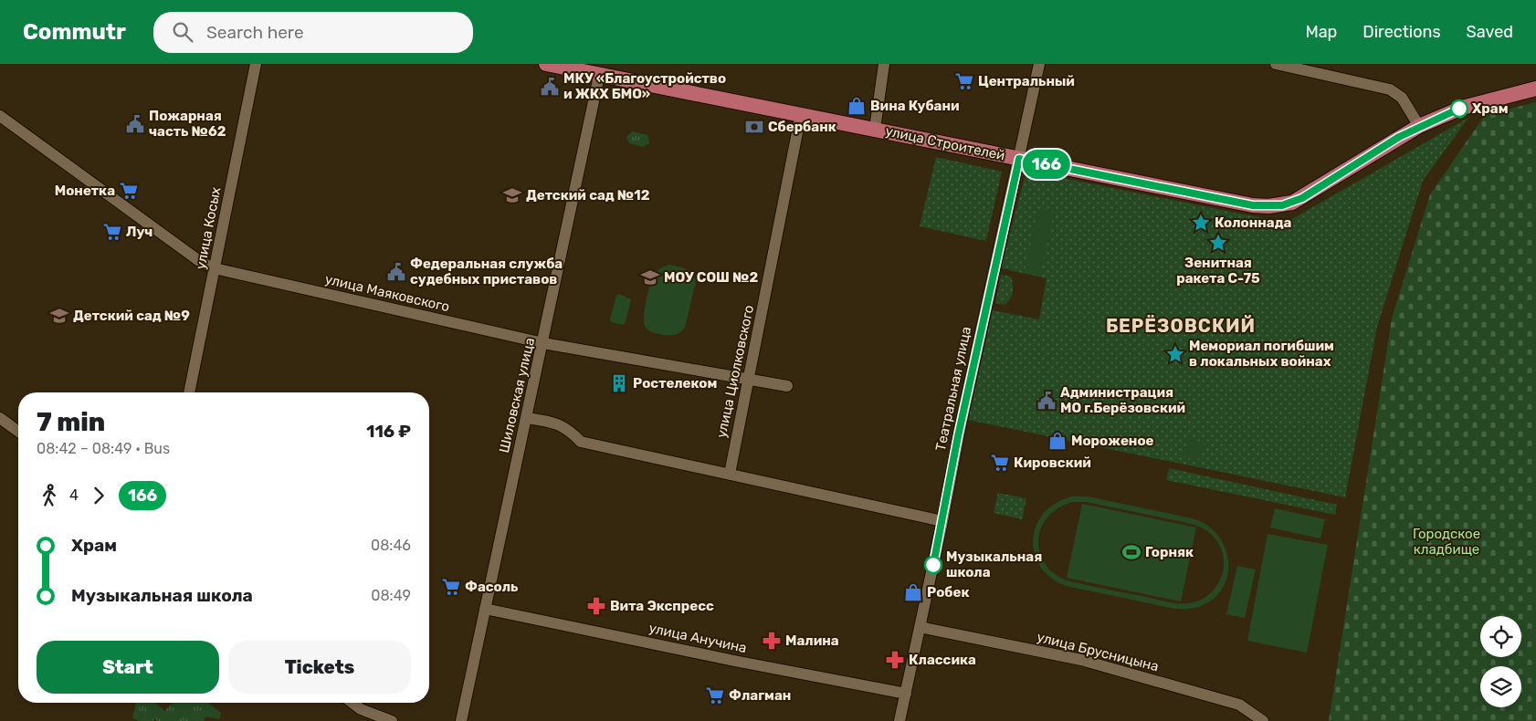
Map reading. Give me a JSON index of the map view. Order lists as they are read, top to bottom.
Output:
{
  "streets": {
    "main road": ["улица Строителей"],
    "street": [
      "улица Косых",
      "улица Маяковского",
      "улица Циолковского",
      "Театральная улица",
      "Шиловская улица",
      "улица Анучина",
      "улица Брусницына"
    ]
  },
  "crossings": [
    ["улица Строителей", "улица Циолковского"],
    ["улица Строителей", "Театральная улица"],
    ["улица Строителей", "Шиловская улица"],
    ["улица Косых", "улица Маяковского"],
    ["улица Маяковского", "улица Циолковского"],
    ["улица Маяковского", "Шиловская улица"],
    ["Театральная улица", "улица Анучина"],
    ["Театральная улица", "улица Брусницына"],
    ["Шиловская улица", "улица Анучина"]
  ],
  "districts": ["БЕРЁЗОВСКИЙ"],
  "parks": ["Городское кладбище"],
  "places": {
    "supermarket": [
      "Центральный",
      "Монетка",
      "Луч",
      "Кировский",
      "Фасоль",
      "Флагман"
    ],
    "public building": [
      "МКУ «Благоустройство и ЖКХ БМО»",
      "Пожарная часть №62",
      "Федеральная служба судебных приставов",
      "Администрация МО г.Берёзовский"
    ],
    "shop": ["Вина Кубани", "Мороженое", "Робек"],
    "other": ["Храм", "Музыкальная школа"],
    "bank": ["Сбербанк"],
    "school or university": ["Детский сад №12", "МОУ СОШ №2", "Детский сад №9"],
    "place": ["Колоннада", "Зенитная ракета С-75", "Мемориал погибшим в локальных войнах"],
    "building": ["Ростелеком"],
    "sports": ["Горняк"],
    "pharmacy": ["Вита Экспресс", "Малина", "Классика"]
  },
  "lines": ["bus line 166"],
  "page": {
    "header": "Commutr",
    "search": "Search here",
    "nav": ["Map", "Directions", "Saved"],
    "on_map": "166",
    "heading": ["7 min", "08:42 – 08:49 · Bus", "116 ₽"],
    "legs": ["4", "166"],
    "list": [
      {
        "name": "Храм",
        "value": "08:46"
      },
      {
        "name": "Музыкальная школа",
        "value": "08:49"
      }
    ],
    "buttons": ["Start", "Tickets"]
  }
}
